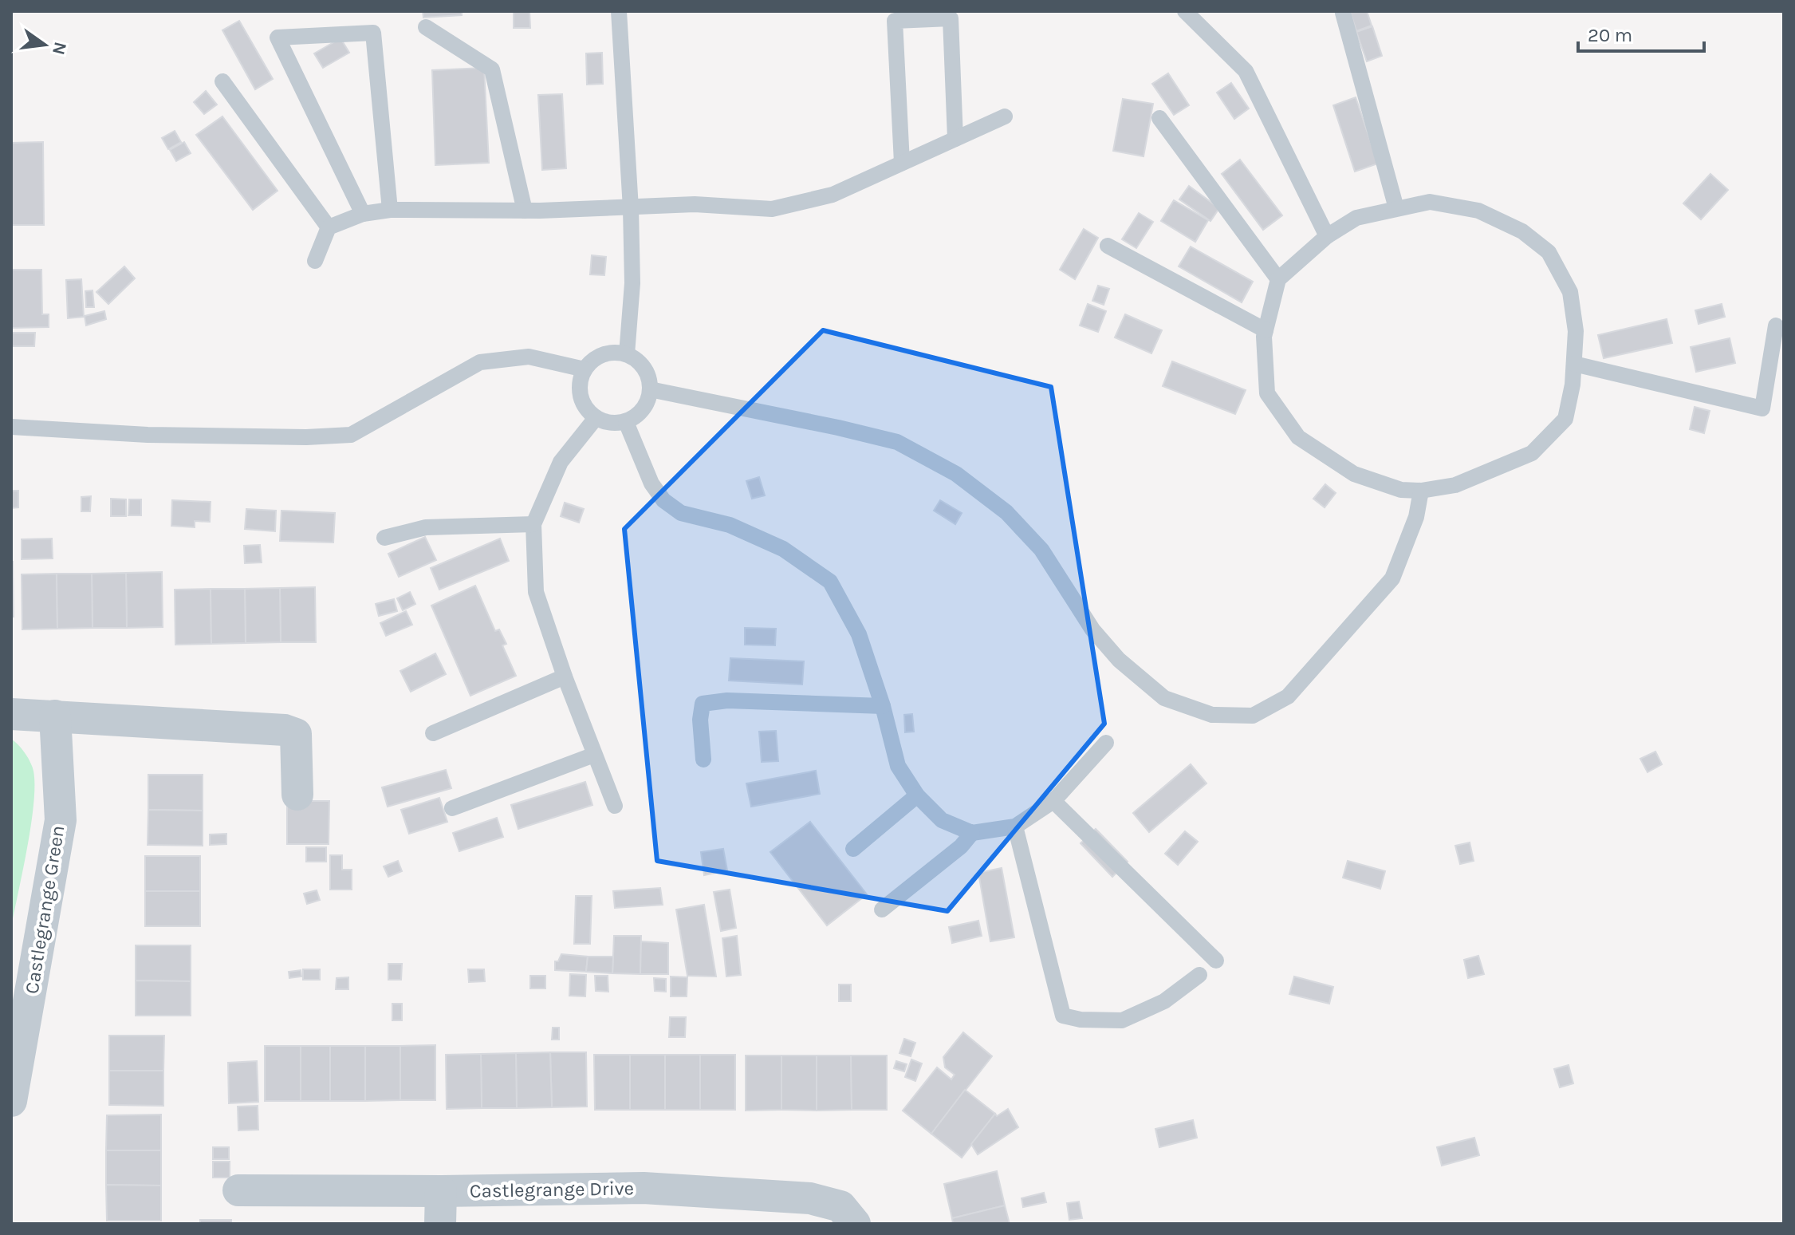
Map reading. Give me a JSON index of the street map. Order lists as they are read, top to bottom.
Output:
{
  "streets": {
    "street": ["Castlegrange Green", "Castlegrange Drive"]
  },
  "scale_bar": "20 m",
  "north": "right"
}
